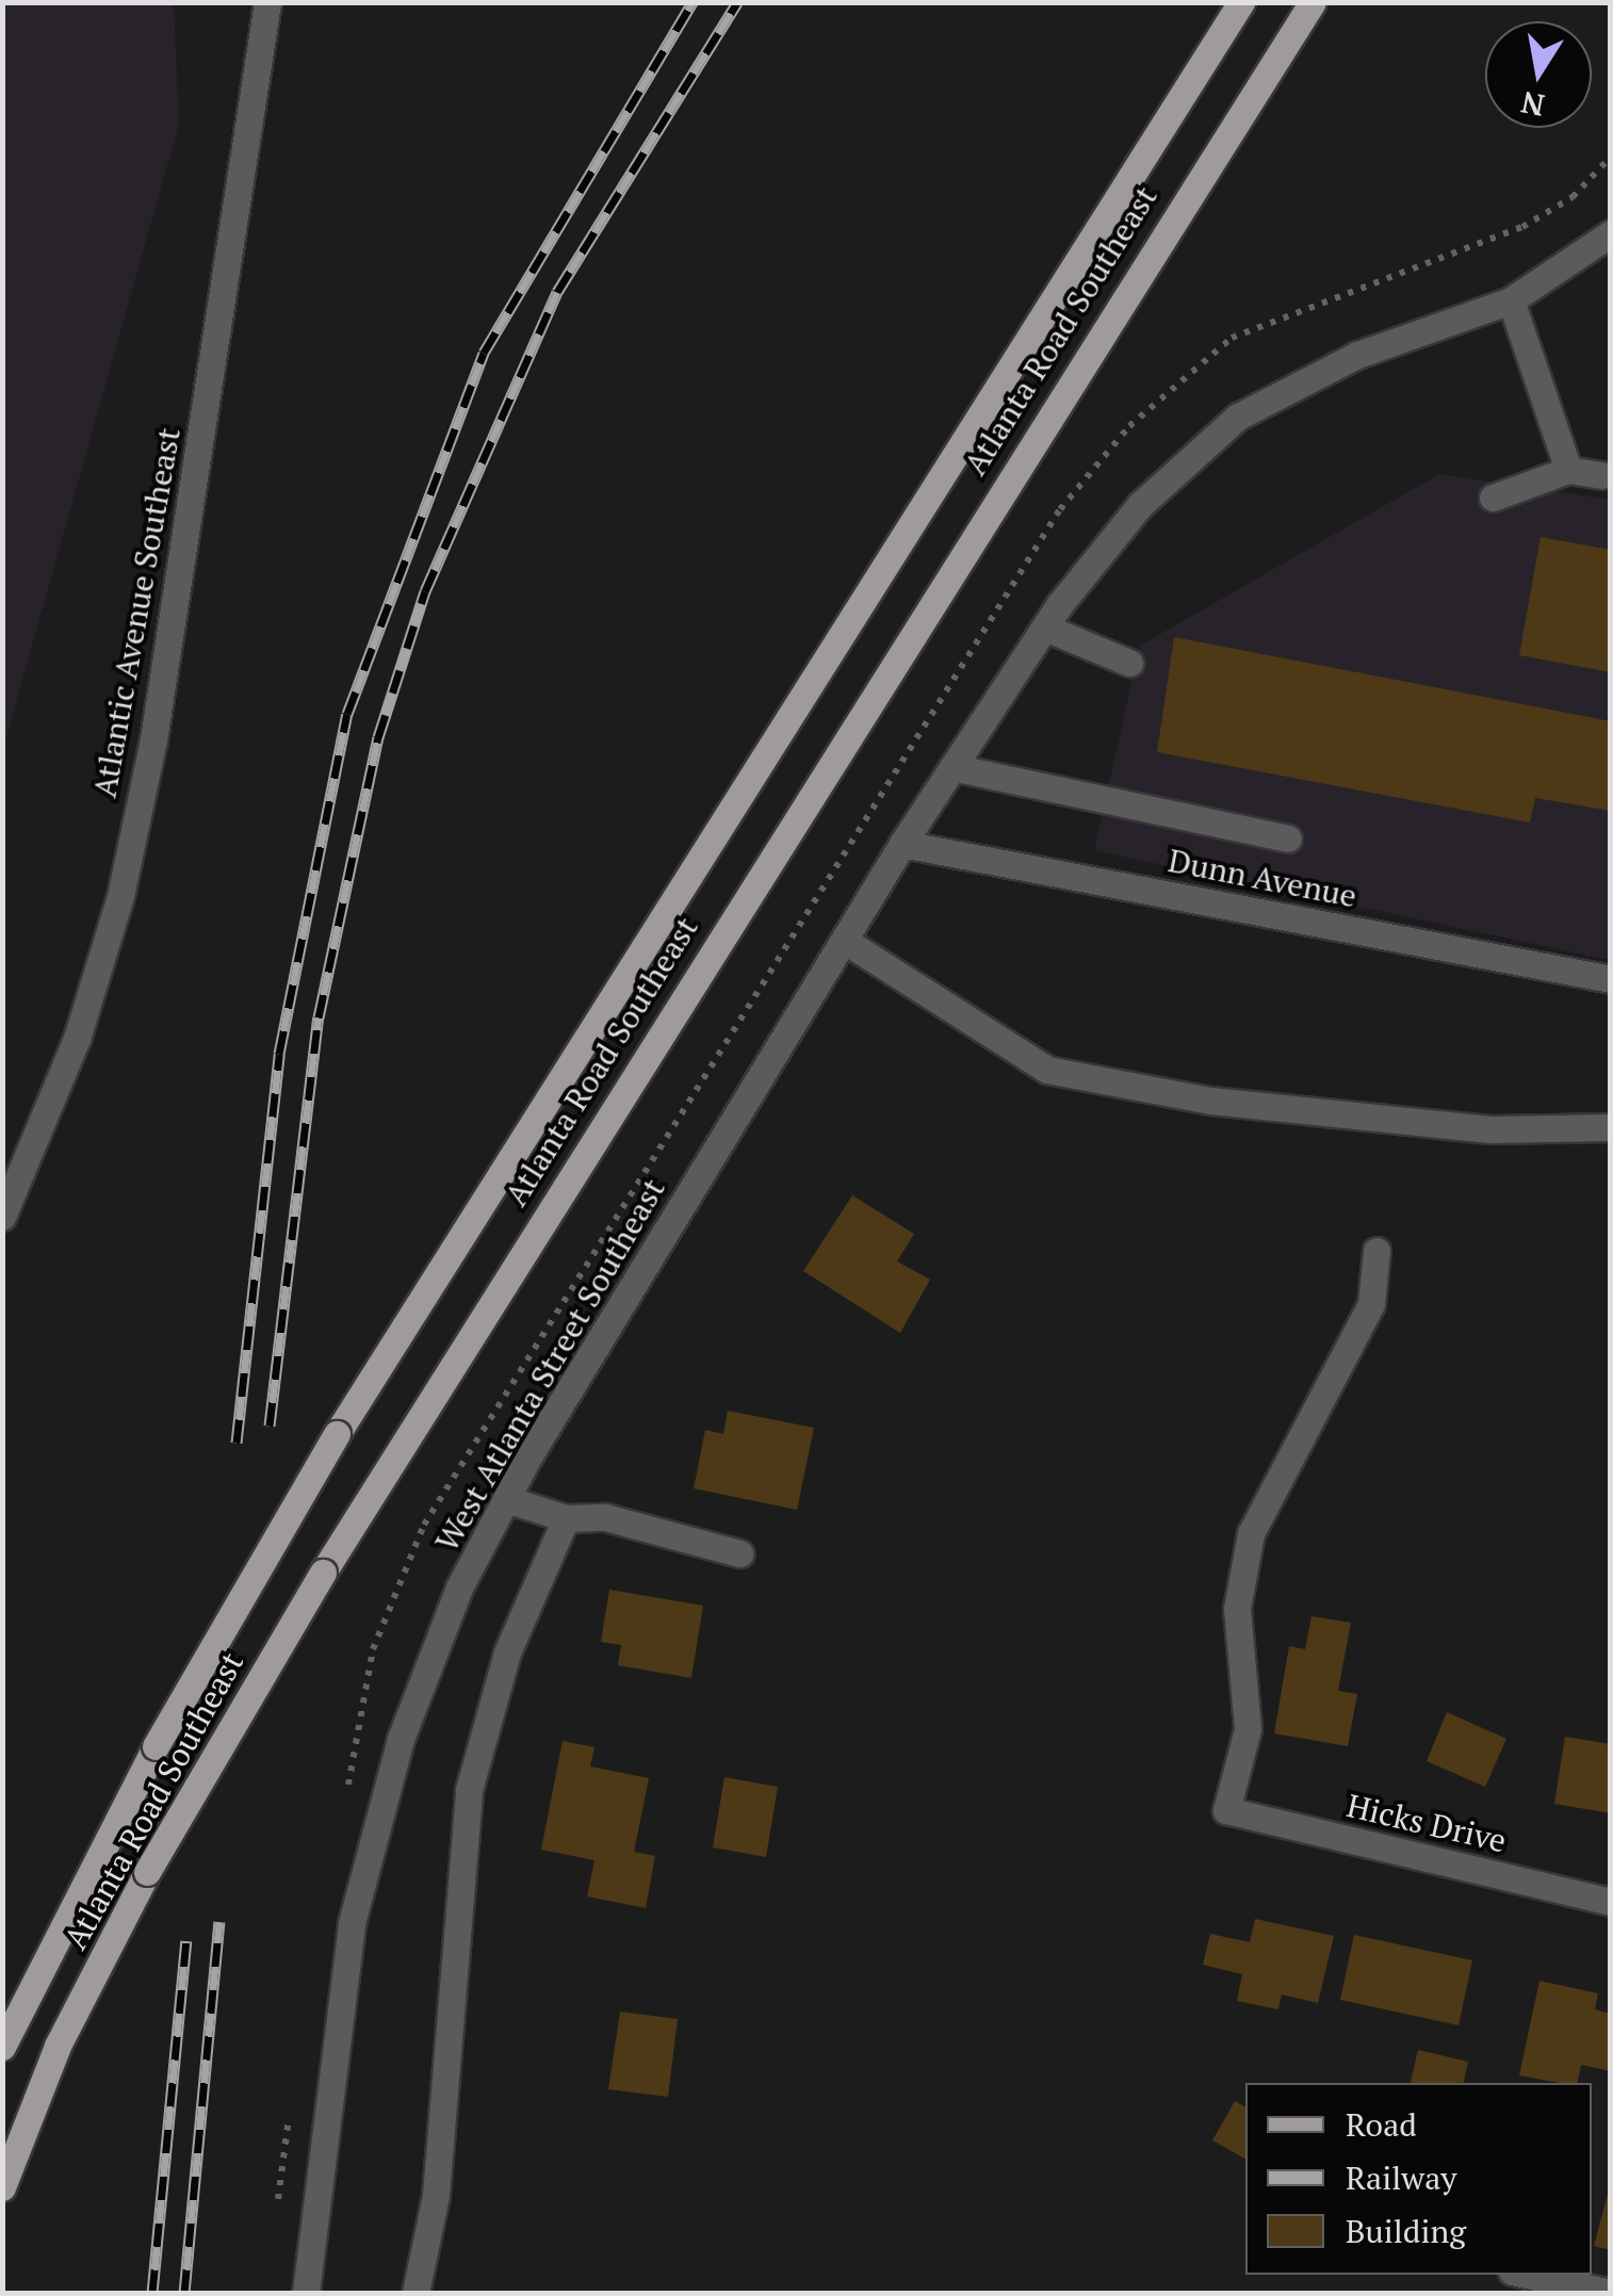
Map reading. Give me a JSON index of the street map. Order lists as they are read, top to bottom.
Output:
{
  "streets": {
    "main road": ["Atlanta Road Southeast"],
    "street": [
      "Atlantic Avenue Southeast",
      "Dunn Avenue",
      "West Atlanta Street Southeast",
      "Hicks Drive"
    ]
  },
  "crossings": [
    ["Dunn Avenue", "West Atlanta Street Southeast"]
  ],
  "legend": ["Road", "Railway", "Building"],
  "north": "bottom"
}
